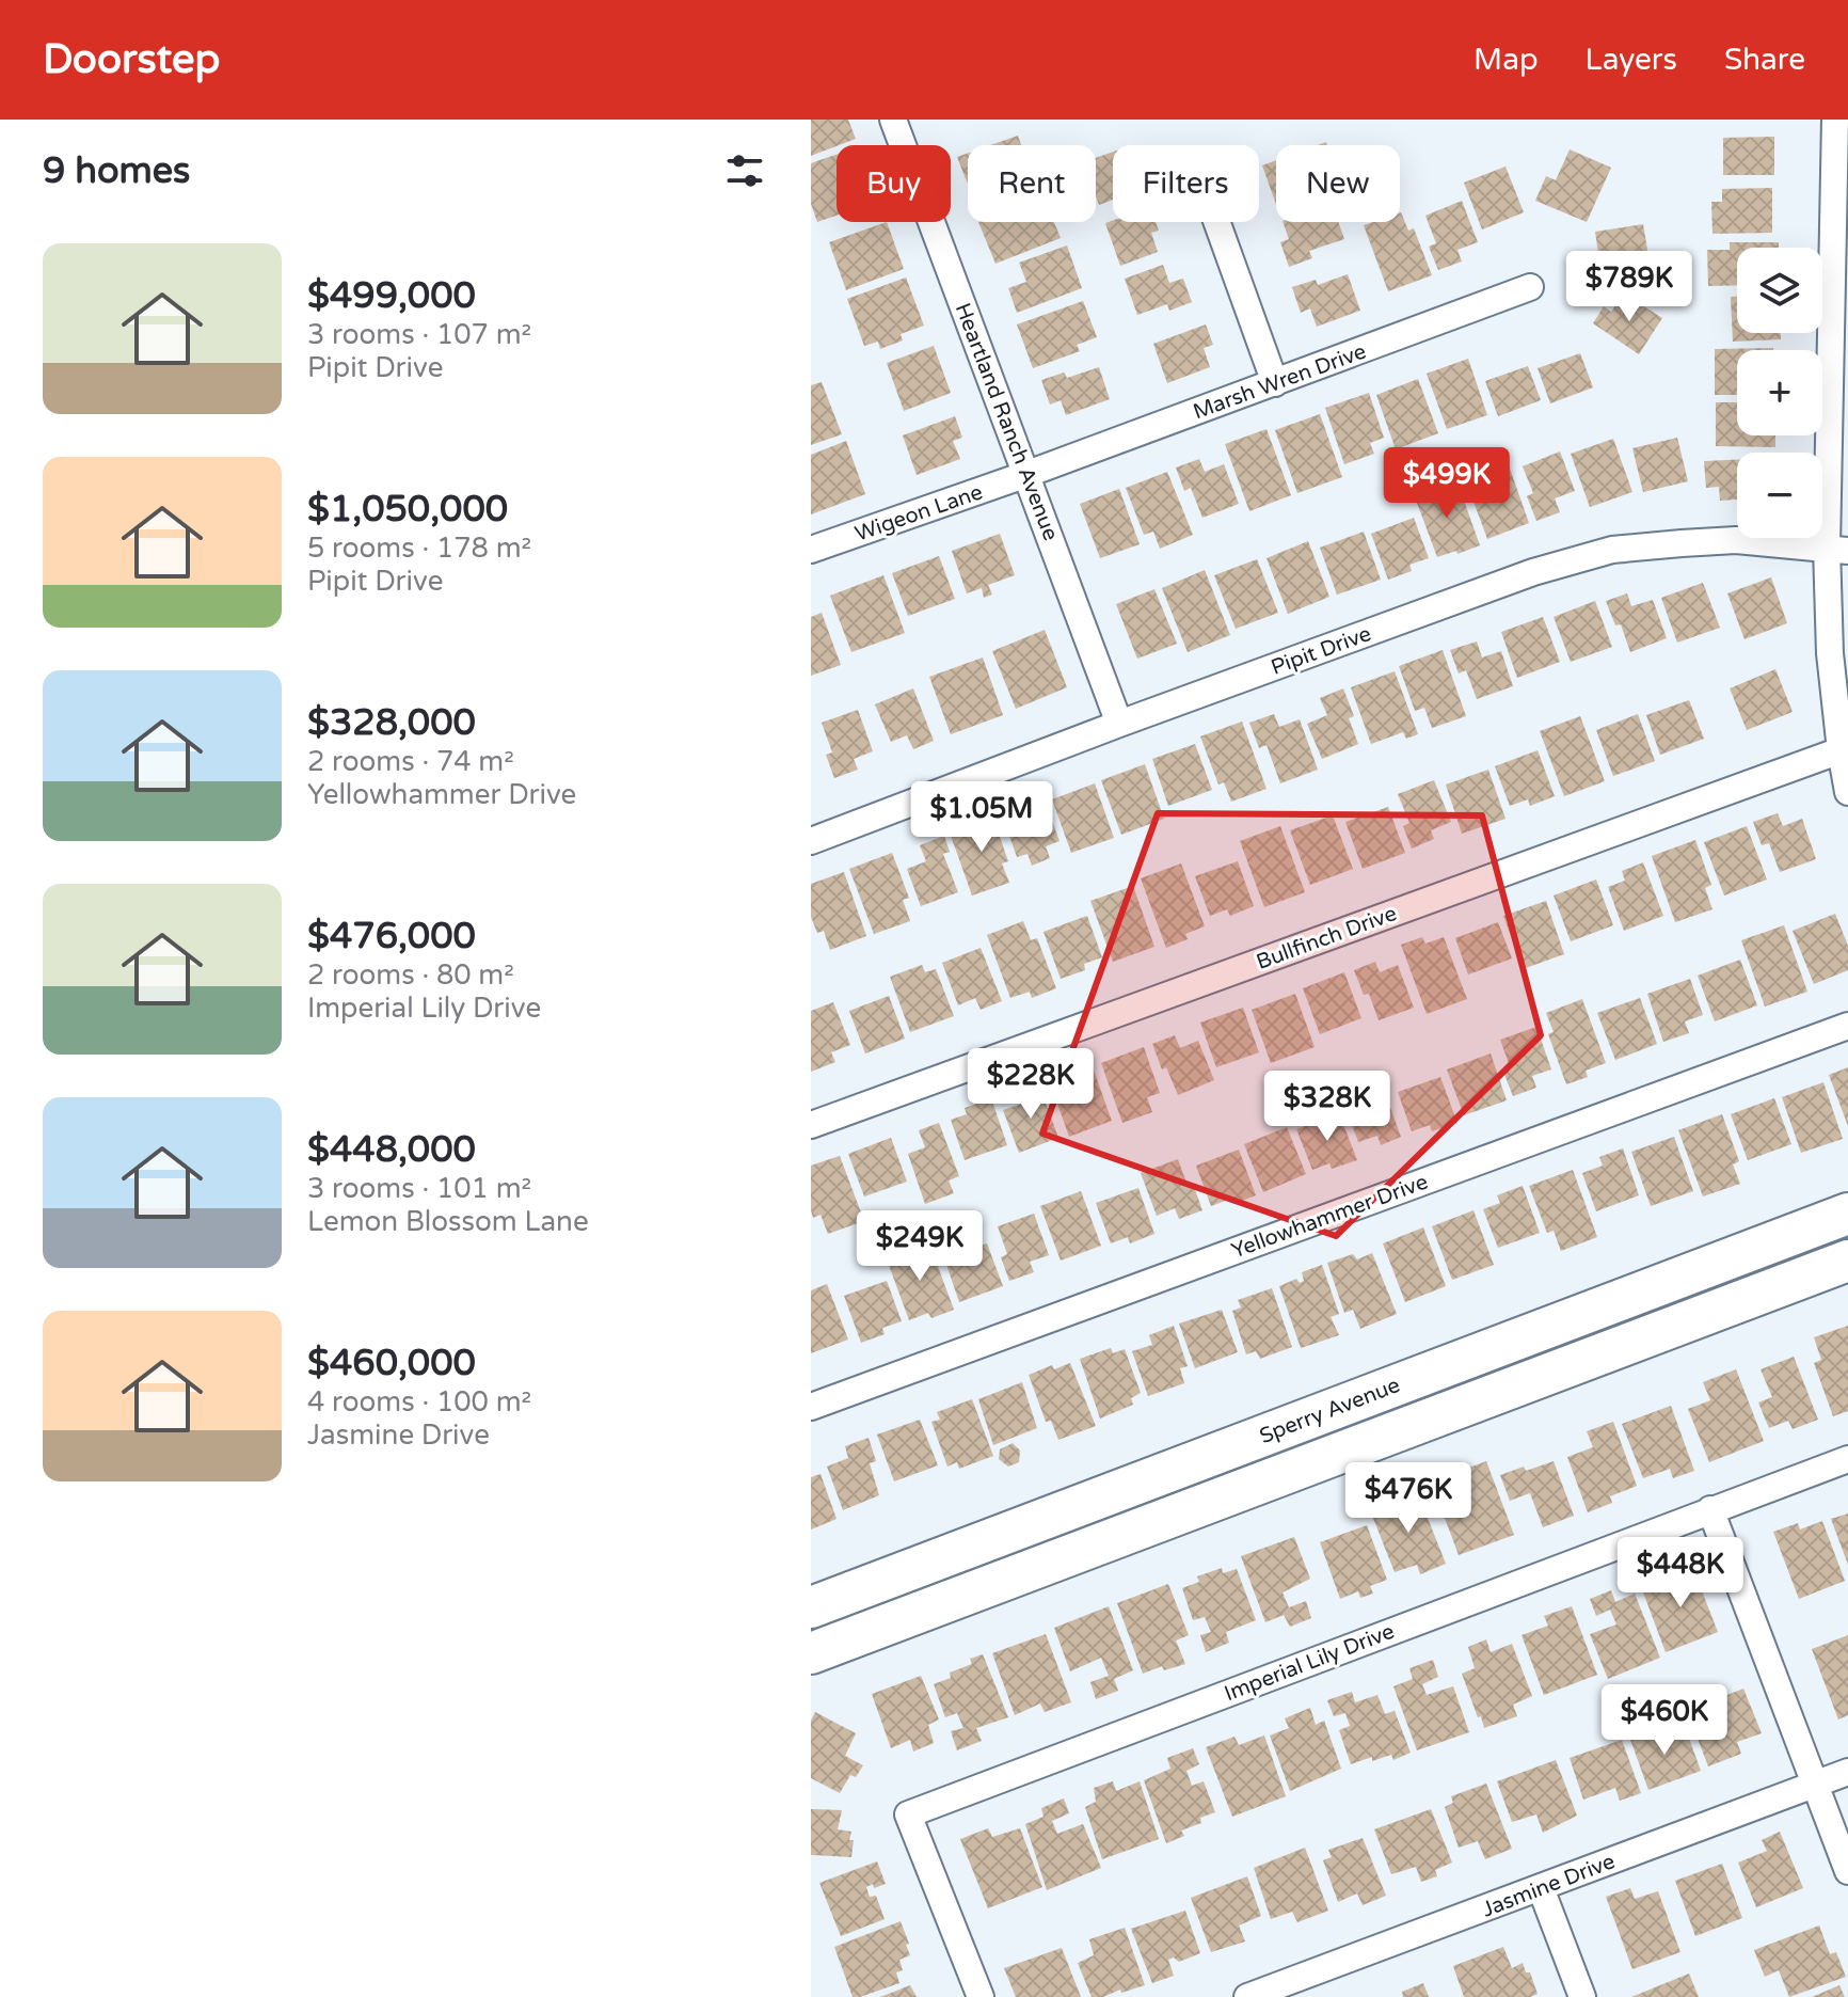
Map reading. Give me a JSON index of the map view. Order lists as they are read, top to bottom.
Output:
{
  "streets": {
    "main road": ["Sperry Avenue"],
    "street": [
      "Marsh Wren Drive",
      "Heartland Ranch Avenue",
      "Wigeon Lane",
      "Pipit Drive",
      "Bullfinch Drive",
      "Yellowhammer Drive",
      "Imperial Lily Drive",
      "Jasmine Drive"
    ]
  },
  "crossings": [
    ["Marsh Wren Drive", "Heartland Ranch Avenue"],
    ["Marsh Wren Drive", "Wigeon Lane"],
    ["Heartland Ranch Avenue", "Wigeon Lane"],
    ["Heartland Ranch Avenue", "Pipit Drive"]
  ],
  "page": {
    "header": "Doorstep",
    "nav": ["Map", "Layers", "Share"],
    "heading": "9 homes",
    "chip": [
      "Buy",
      "Rent",
      "Filters",
      "New"
    ],
    "list": [
      {
        "name": "$499,000",
        "note": "3 rooms · 107 m² · Pipit Drive"
      },
      {
        "name": "$1,050,000",
        "note": "5 rooms · 178 m² · Pipit Drive"
      },
      {
        "name": "$328,000",
        "note": "2 rooms · 74 m² · Yellowhammer Drive"
      },
      {
        "name": "$476,000",
        "note": "2 rooms · 80 m² · Imperial Lily Drive"
      },
      {
        "name": "$448,000",
        "note": "3 rooms · 101 m² · Lemon Blossom Lane"
      },
      {
        "name": "$460,000",
        "note": "4 rooms · 100 m² · Jasmine Drive"
      }
    ],
    "map_buttons": ["+", "−"],
    "price": [
      "$789K",
      "$499K",
      "$1.05M",
      "$228K",
      "$328K",
      "$249K",
      "$476K",
      "$448K",
      "$460K"
    ]
  }
}
